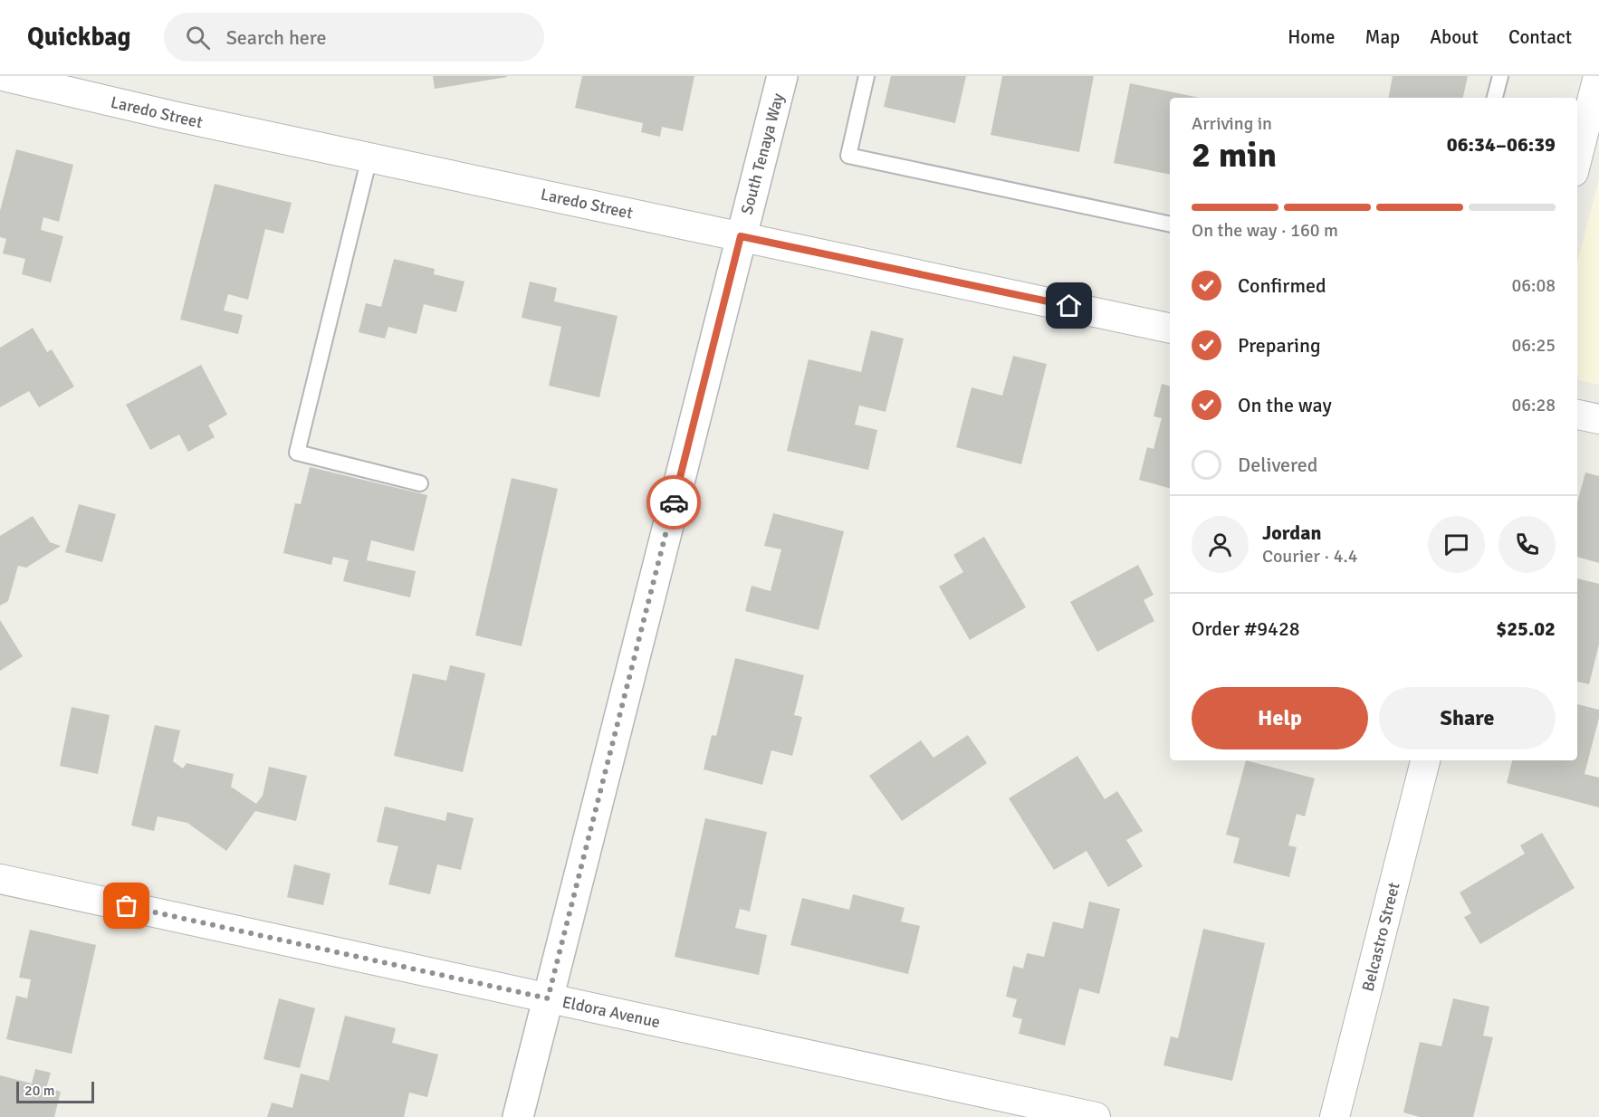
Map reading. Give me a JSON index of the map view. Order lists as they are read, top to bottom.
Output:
{
  "streets": {
    "street": [
      "Laredo Street",
      "South Tenaya Way",
      "Belcastro Street",
      "Eldora Avenue"
    ]
  },
  "crossings": [
    ["Laredo Street", "South Tenaya Way"],
    ["South Tenaya Way", "Eldora Avenue"]
  ],
  "scale_bar": "20 m",
  "page": {
    "header": "Quickbag",
    "search": "Search here",
    "nav": [
      "Home",
      "Map",
      "About",
      "Contact"
    ],
    "heading": ["2 min", "Arriving in", "06:34–06:39"],
    "panel": [
      "Jordan",
      "Courier · 4.4",
      "Order #9428",
      "$25.02"
    ],
    "bar": "On the way · 160 m",
    "list": [
      ["Confirmed", "06:08"],
      ["Preparing", "06:25"],
      ["On the way", "06:28"],
      "Delivered"
    ],
    "buttons": ["Help", "Share"],
    "scale": "20 m"
  }
}
